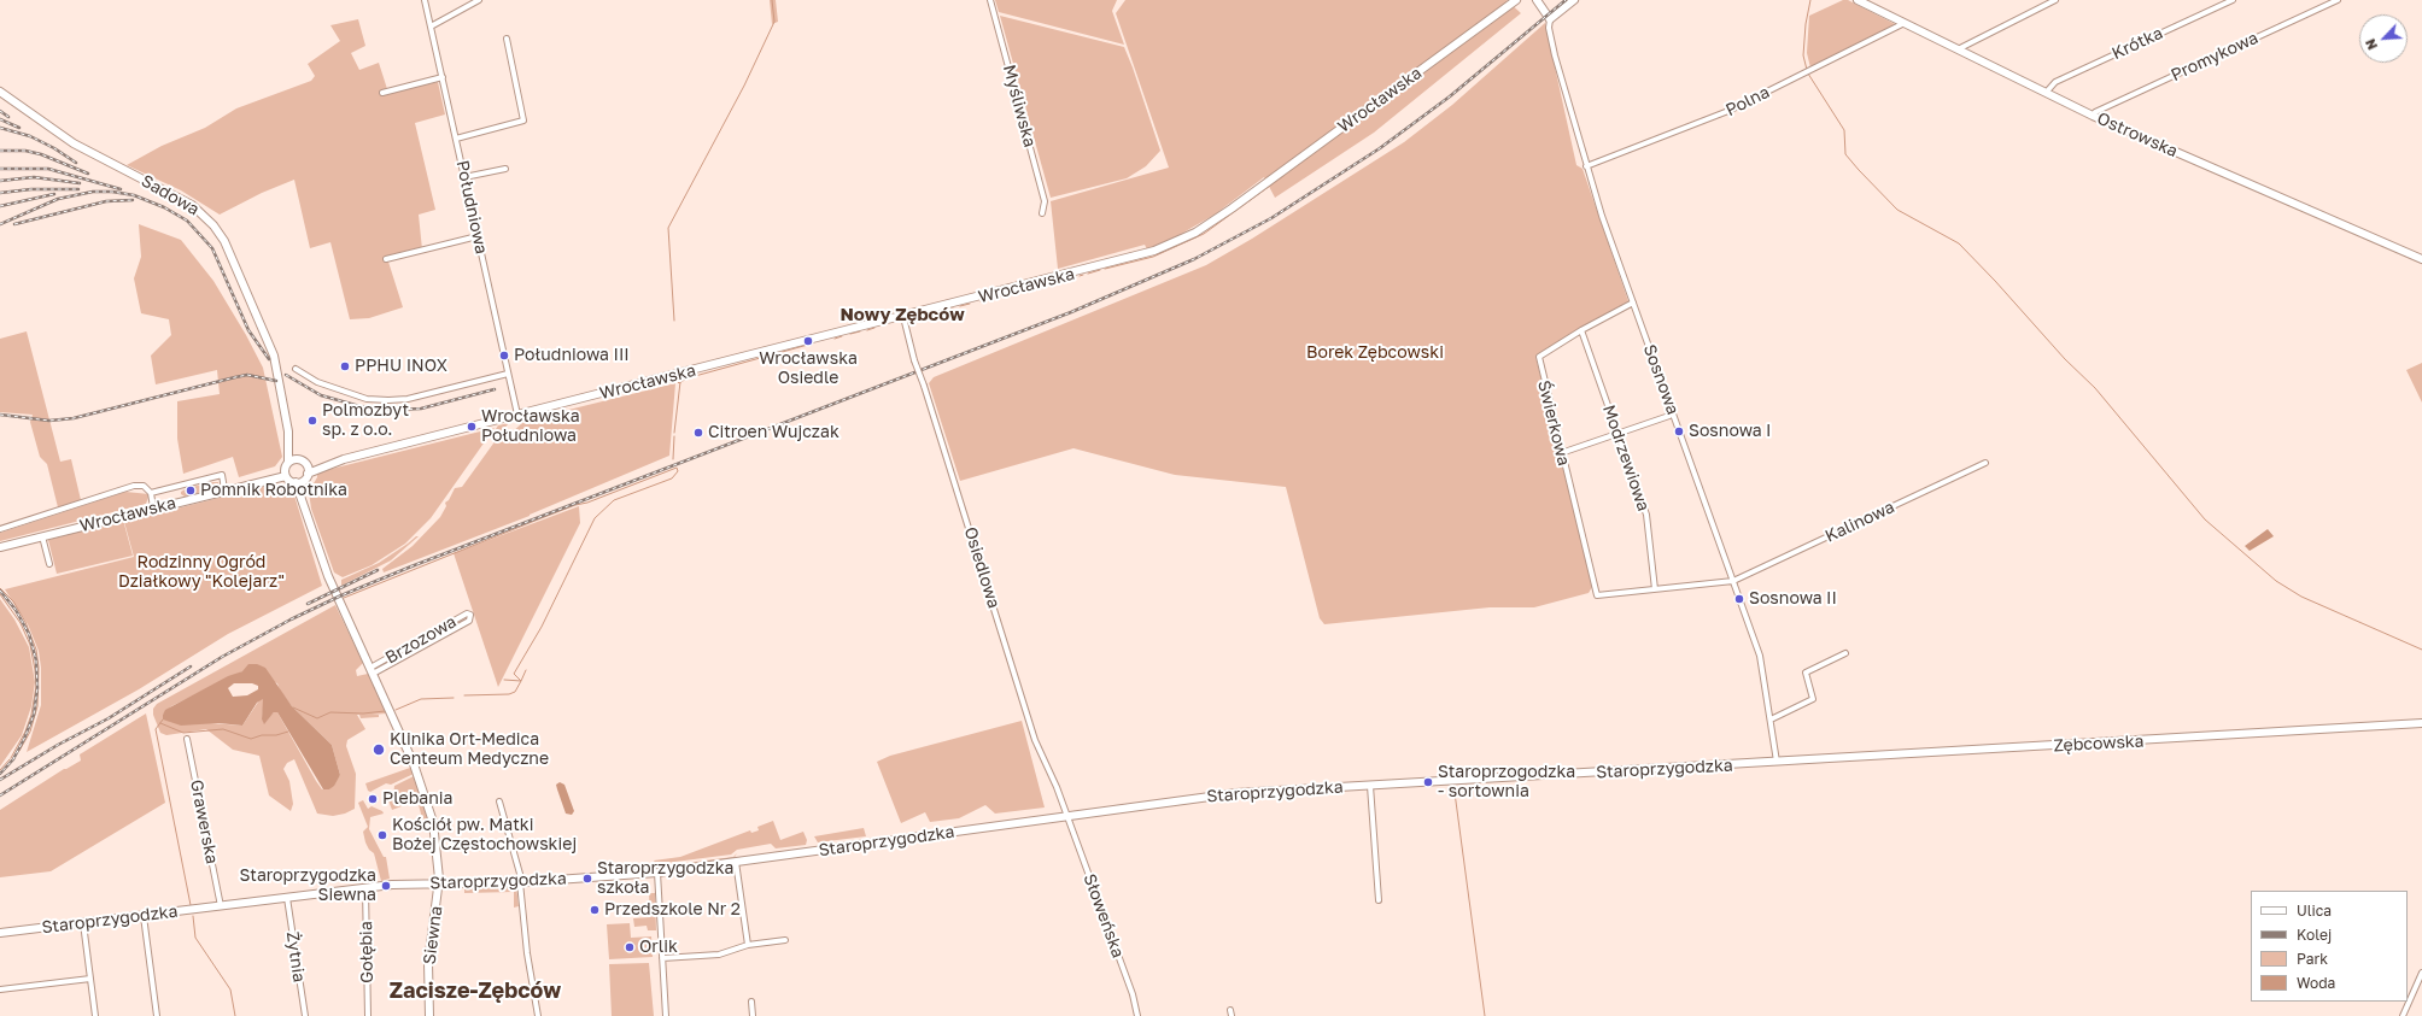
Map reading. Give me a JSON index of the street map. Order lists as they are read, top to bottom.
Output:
{
  "streets": {
    "street": [
      "Krótka",
      "Promykowa",
      "Wrocławska",
      "Polna",
      "Myśliwska",
      "Ostrowska",
      "Sadowa",
      "Południowa",
      "Sosnowa",
      "Świerkowa",
      "Modrzewiowa",
      "Kalinowa",
      "Osiedlowa",
      "Brzozowa",
      "Zębcowska",
      "Staroprzygodzka",
      "Grawerska",
      "Słoweńska",
      "Siewna",
      "Gołębia",
      "Żytnia"
    ]
  },
  "crossings": [
    ["Krótka", "Ostrowska"],
    ["Promykowa", "Ostrowska"],
    ["Wrocławska", "Sadowa"],
    ["Wrocławska", "Południowa"],
    ["Wrocławska", "Osiedlowa"],
    ["Wrocławska", "Brzozowa"],
    ["Polna", "Ostrowska"],
    ["Polna", "Sosnowa"],
    ["Sadowa", "Brzozowa"],
    ["Sosnowa", "Świerkowa"],
    ["Sosnowa", "Kalinowa"],
    ["Sosnowa", "Zębcowska"],
    ["Sosnowa", "Staroprzygodzka"],
    ["Świerkowa", "Modrzewiowa"],
    ["Świerkowa", "Kalinowa"],
    ["Modrzewiowa", "Kalinowa"],
    ["Osiedlowa", "Staroprzygodzka"],
    ["Osiedlowa", "Słoweńska"],
    ["Brzozowa", "Staroprzygodzka"],
    ["Brzozowa", "Siewna"],
    ["Zębcowska", "Staroprzygodzka"],
    ["Staroprzygodzka", "Grawerska"],
    ["Staroprzygodzka", "Słoweńska"],
    ["Staroprzygodzka", "Siewna"],
    ["Staroprzygodzka", "Gołębia"],
    ["Staroprzygodzka", "Żytnia"]
  ],
  "districts": ["Nowy Zębców", "Zacisze-Zębców"],
  "parks": ["Borek Zębcowski", "Rodzinny Ogród Działkowy \"Kolejarz\""],
  "places": [
    "Wrocławska Osiedle",
    "Południowa III",
    "PPHU INOX",
    "Polmozbyt sp. z o.o.",
    "Wrocławska Południowa",
    "Sosnowa I",
    "Citroen Wujczak",
    "Pomnik Robotnika",
    "Sosnowa II",
    "Klinika Ort-Medica Centeum Medyczne",
    "Staroprzogodzka - sortownia",
    "Plebania",
    "Kościół pw. Matki Bożej Częstochowskiej",
    "Staroprzygodzka szkoła",
    "Staroprzygodzka Siewna",
    "Przedszkole Nr 2",
    "Orlik"
  ],
  "legend": [
    "Ulica",
    "Kolej",
    "Park",
    "Woda"
  ],
  "north": "bottom left"
}
